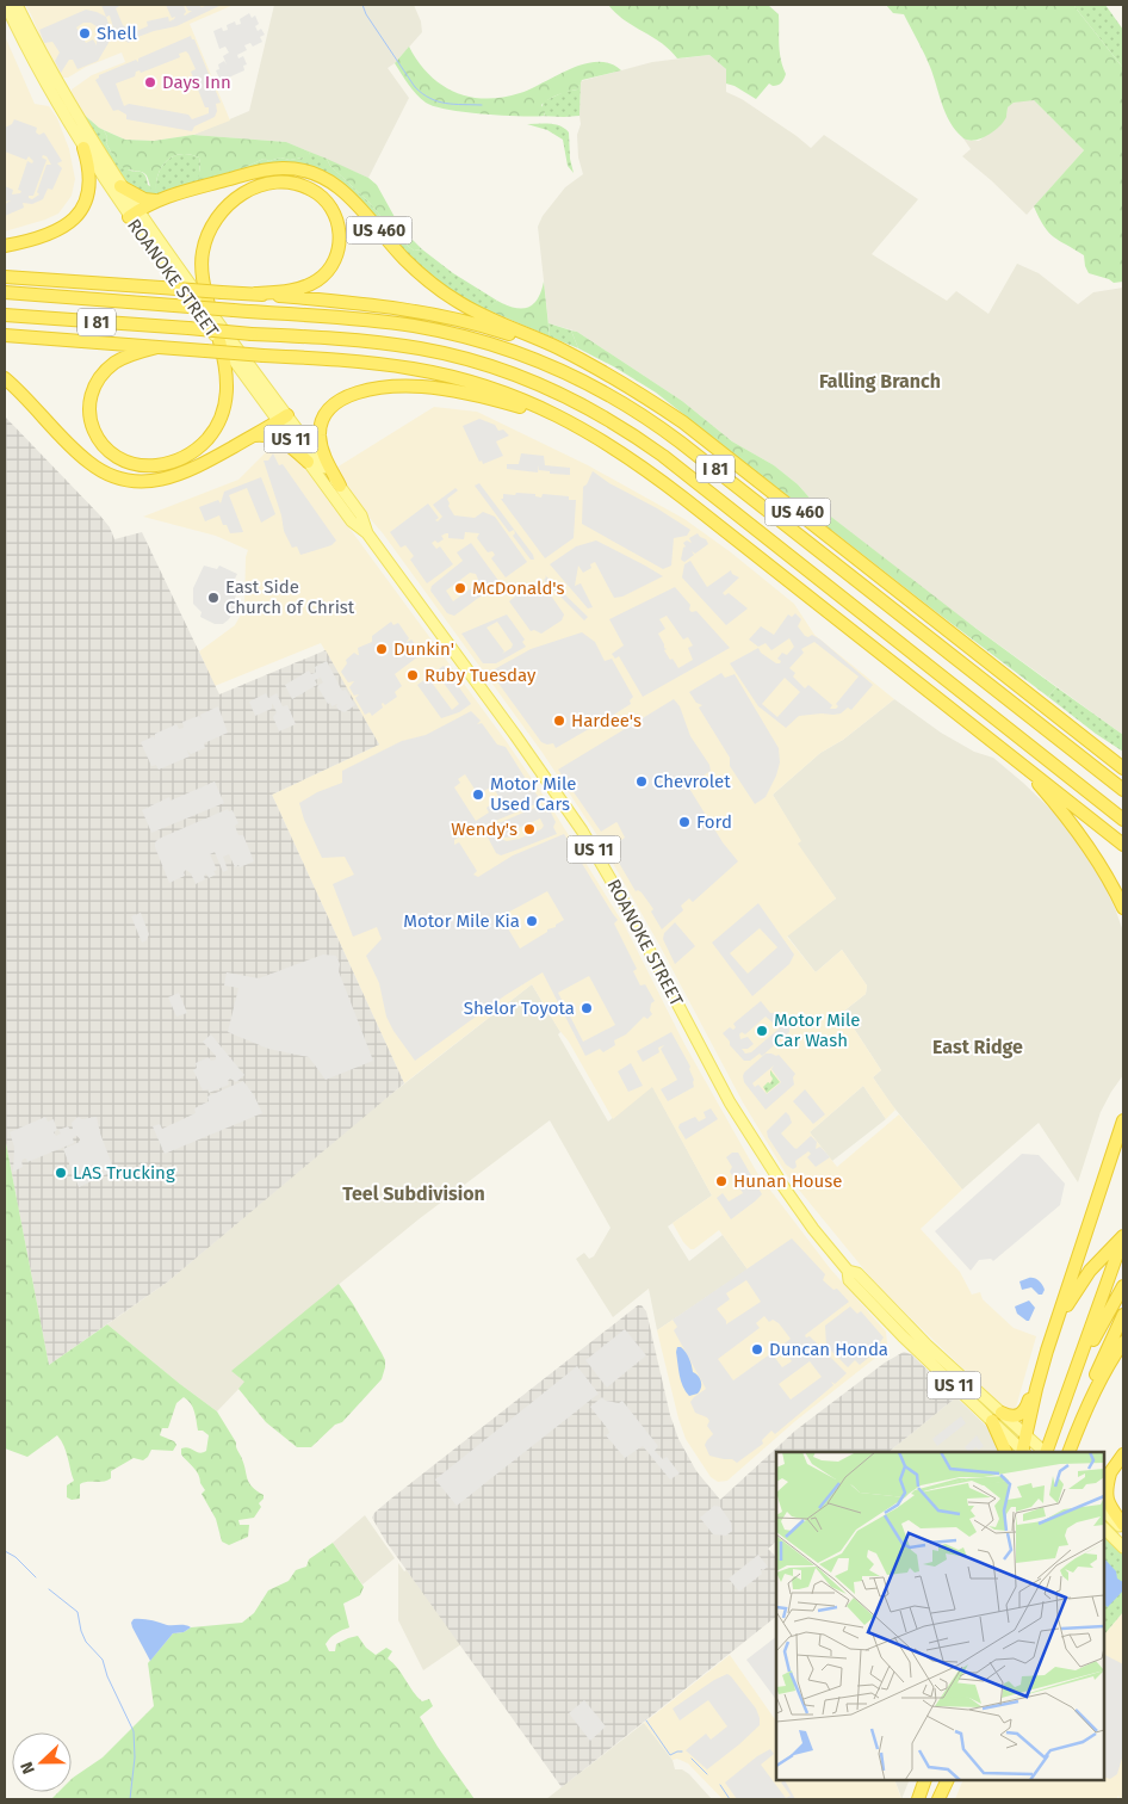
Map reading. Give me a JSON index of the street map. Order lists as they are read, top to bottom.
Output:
{
  "streets": {
    "highway": ["US 460", "I 81"],
    "main road": ["ROANOKE STREET", "US 11"]
  },
  "districts": ["Falling Branch", "East Ridge", "Teel Subdivision"],
  "places": [
    "Shell",
    "Days Inn",
    "McDonald's",
    "East Side Church of Christ",
    "Dunkin'",
    "Ruby Tuesday",
    "Hardee's",
    "Chevrolet",
    "Motor Mile Used Cars",
    "Ford",
    "Wendy's",
    "Motor Mile Kia",
    "Shelor Toyota",
    "Motor Mile Car Wash",
    "LAS Trucking",
    "Hunan House",
    "Duncan Honda"
  ],
  "north": "left"
}
